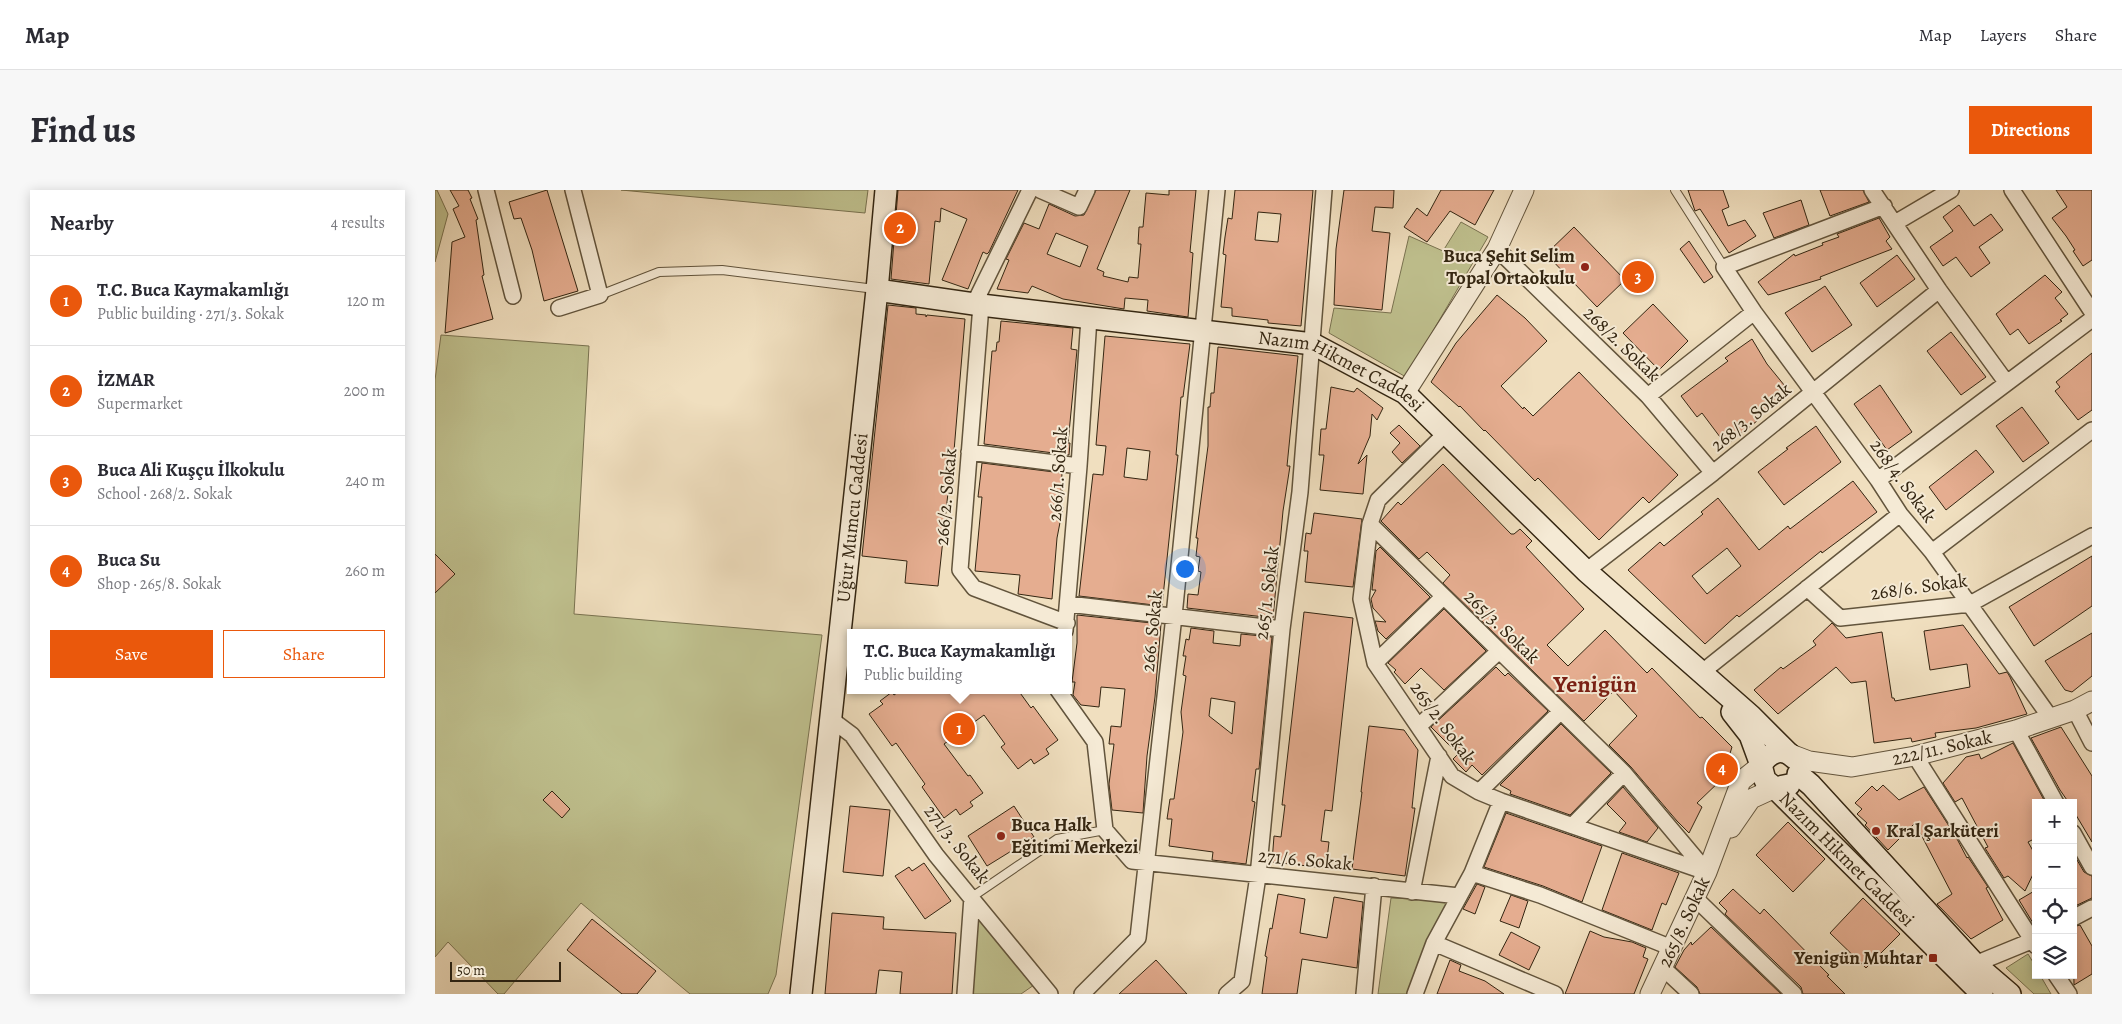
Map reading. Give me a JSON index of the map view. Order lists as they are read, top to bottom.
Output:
{
  "streets": {
    "main road": ["Nazım Hikmet Caddesi", "Uğur Mumcu Caddesi"],
    "street": [
      "268/2. Sokak",
      "268/3. Sokak",
      "266/1. Sokak",
      "268/4. Sokak",
      "266/2. Sokak",
      "268/6. Sokak",
      "265/1. Sokak",
      "265/3. Sokak",
      "266. Sokak",
      "265/2. Sokak",
      "222/11. Sokak",
      "271/3. Sokak",
      "271/6. Sokak",
      "265/8. Sokak"
    ]
  },
  "crossings": [
    ["268/2. Sokak", "268/3. Sokak"],
    ["Nazım Hikmet Caddesi", "268/3. Sokak"],
    ["Nazım Hikmet Caddesi", "266/1. Sokak"],
    ["Nazım Hikmet Caddesi", "266/2. Sokak"],
    ["Nazım Hikmet Caddesi", "Uğur Mumcu Caddesi"],
    ["Nazım Hikmet Caddesi", "265/1. Sokak"],
    ["Nazım Hikmet Caddesi", "266. Sokak"],
    ["Nazım Hikmet Caddesi", "222/11. Sokak"],
    ["Nazım Hikmet Caddesi", "265/8. Sokak"],
    ["268/3. Sokak", "268/4. Sokak"],
    ["266/1. Sokak", "266/2. Sokak"],
    ["268/4. Sokak", "268/6. Sokak"],
    ["268/4. Sokak", "222/11. Sokak"],
    ["Uğur Mumcu Caddesi", "271/3. Sokak"],
    ["265/1. Sokak", "271/6. Sokak"],
    ["265/3. Sokak", "265/2. Sokak"],
    ["265/3. Sokak", "265/8. Sokak"],
    ["266. Sokak", "271/6. Sokak"],
    ["265/2. Sokak", "265/8. Sokak"],
    ["222/11. Sokak", "265/8. Sokak"]
  ],
  "districts": ["Yenigün"],
  "places": {
    "other": ["Buca Şehit Selim Topal Ortaokulu", "Kral Şarküteri", "Buca Halk Eğitimi Merkezi"],
    "transit": ["Yenigün Muhtar"]
  },
  "scale_bar": "50 m",
  "page": {
    "header": "Map",
    "nav": ["Map", "Layers", "Share"],
    "title": "Find us",
    "buttons": [
      "Directions",
      ["Save", "Share"]
    ],
    "heading": ["Nearby", "4 results"],
    "pins": [
      "2",
      "3",
      "1",
      "4"
    ],
    "list": [
      {
        "mark": "1",
        "name": "T.C. Buca Kaymakamlığı",
        "note": "Public building · 271/3. Sokak",
        "value": "120 m"
      },
      {
        "mark": "2",
        "name": "İZMAR",
        "note": "Supermarket",
        "value": "200 m"
      },
      {
        "mark": "3",
        "name": "Buca Ali Kuşçu İlkokulu",
        "note": "School · 268/2. Sokak",
        "value": "240 m"
      },
      {
        "mark": "4",
        "name": "Buca Su",
        "note": "Shop · 265/8. Sokak",
        "value": "260 m"
      }
    ],
    "popup": ["T.C. Buca Kaymakamlığı", "Public building"],
    "map_buttons": ["+", "−"],
    "scale": "50 m"
  }
}
